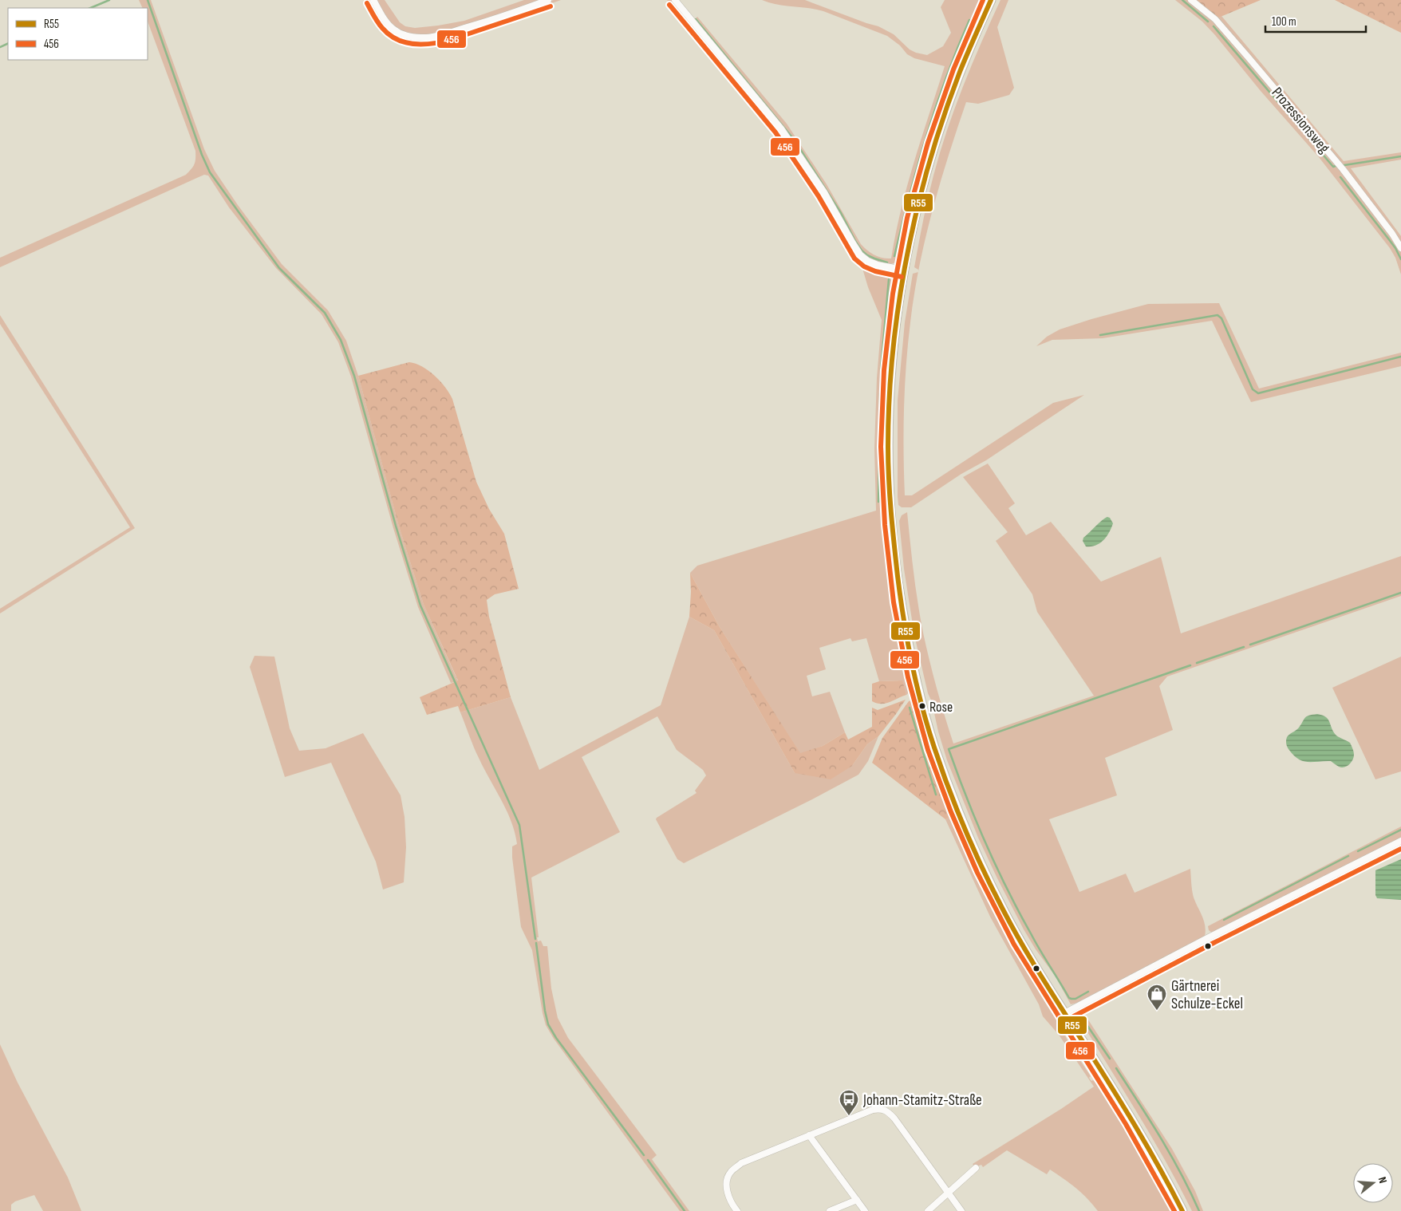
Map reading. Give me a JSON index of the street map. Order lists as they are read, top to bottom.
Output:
{
  "streets": {
    "street": ["Prozessionsweg"]
  },
  "places": {
    "other": ["Rose"],
    "shop": ["Gärtnerei Schulze-Eckel"],
    "bus stop": ["Johann-Stamitz-Straße"]
  },
  "lines": ["transit line R55", "transit line 456"],
  "legend": ["R55", "456"],
  "scale_bar": "100 m",
  "north": "right"
}
